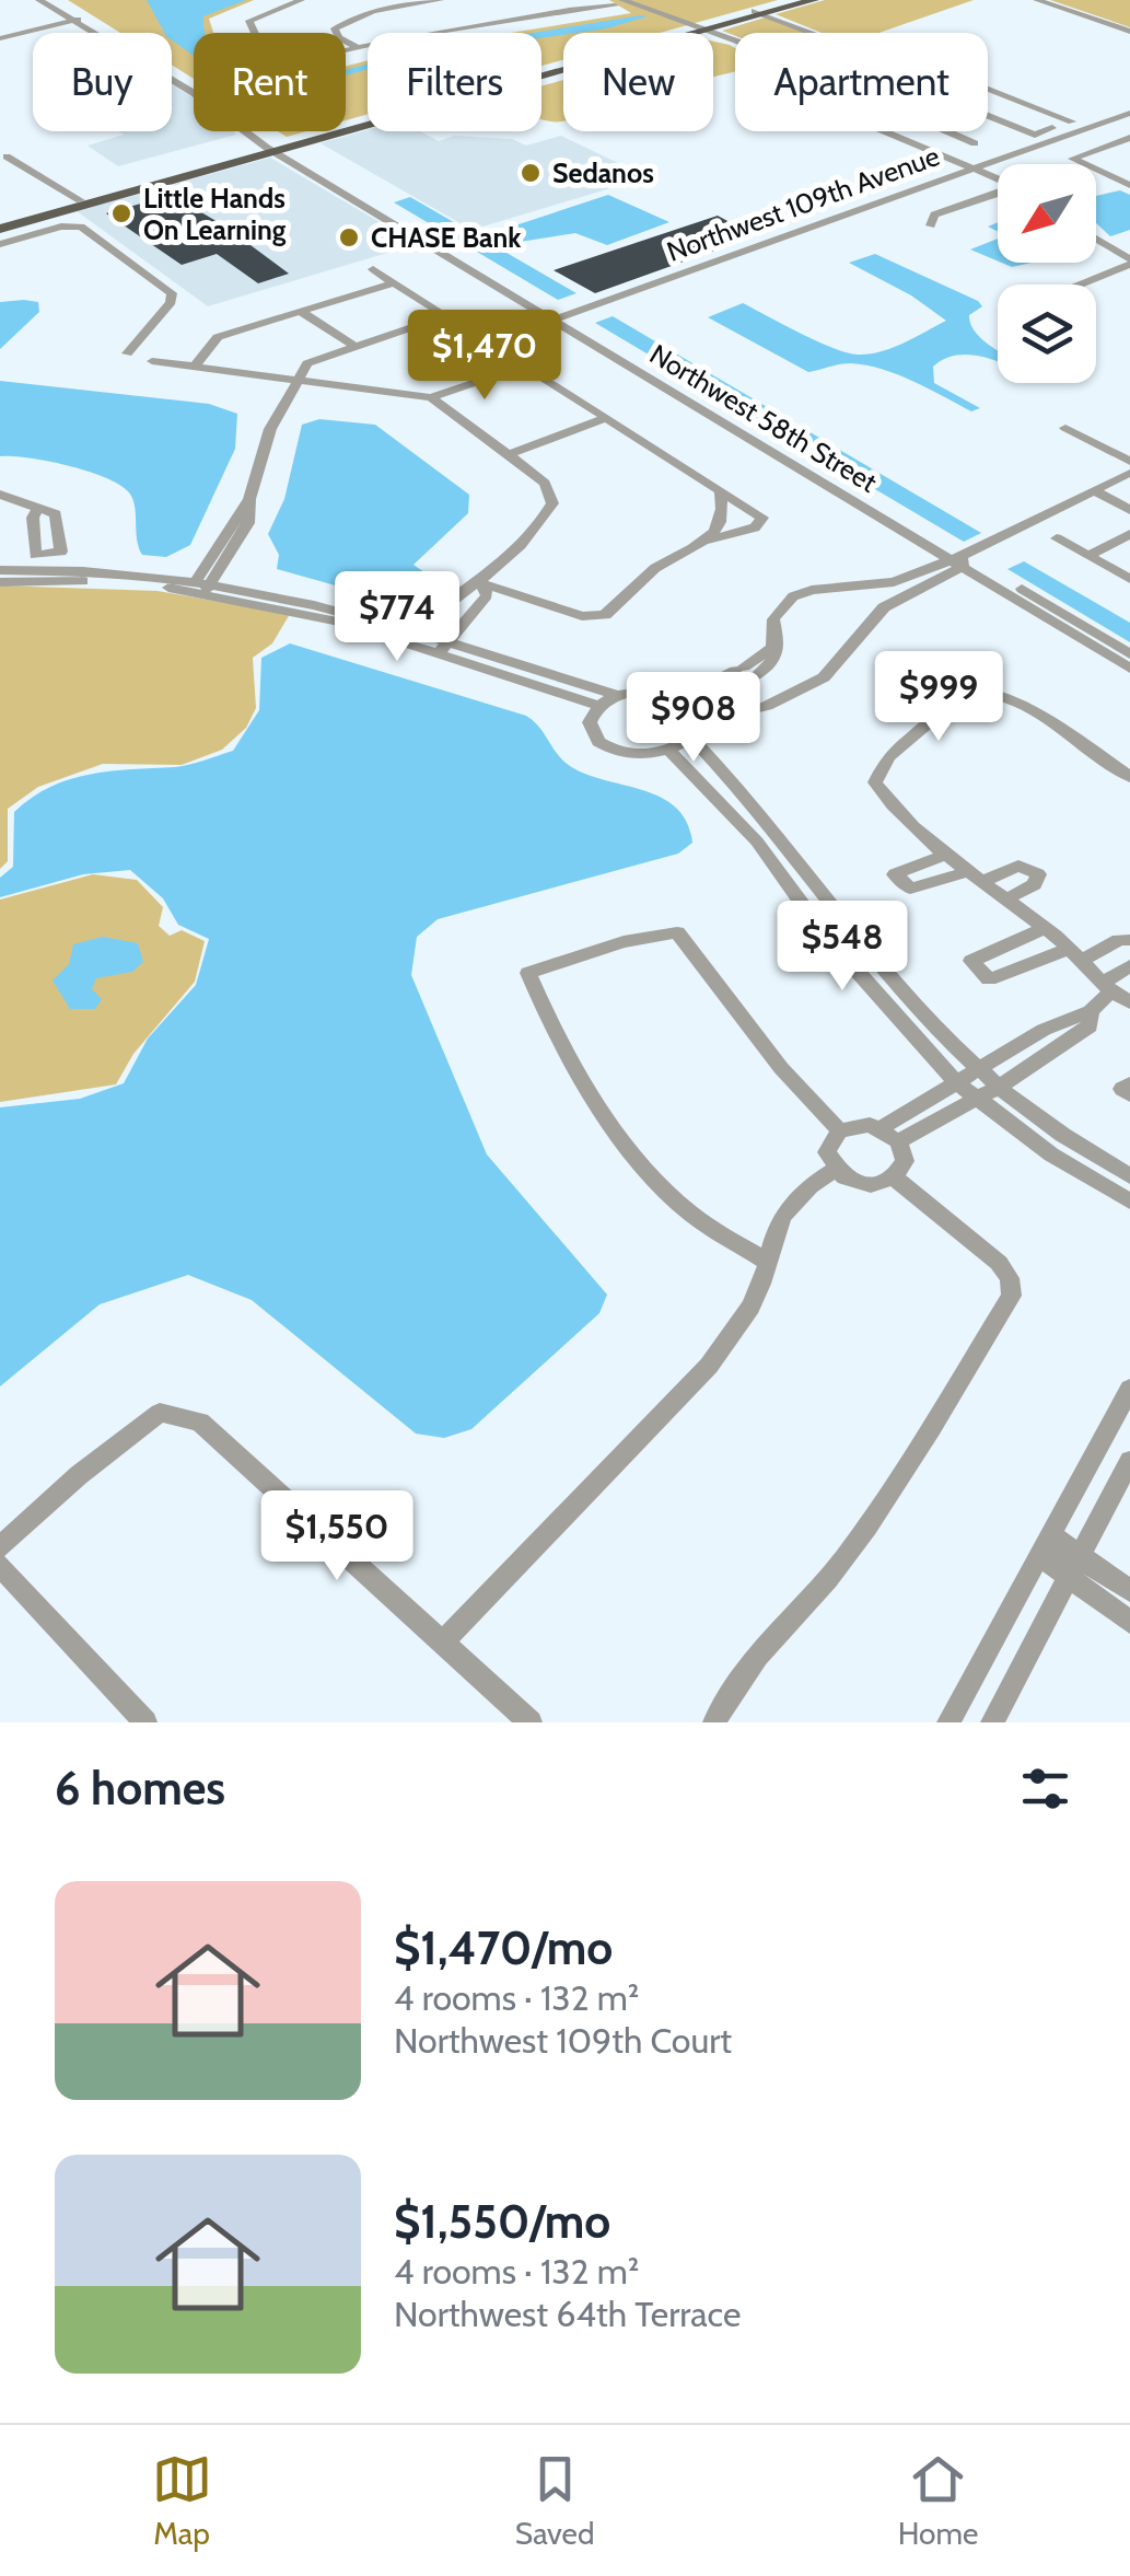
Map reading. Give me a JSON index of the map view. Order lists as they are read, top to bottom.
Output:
{
  "streets": {
    "street": ["Northwest 109th Avenue", "Northwest 58th Street"]
  },
  "crossings": [
    ["Northwest 109th Avenue", "Northwest 58th Street"]
  ],
  "places": ["Sedanos", "Little Hands On Learning", "CHASE Bank"],
  "north": "bottom left",
  "page": {
    "chip": [
      "Buy",
      "Rent",
      "Filters",
      "New",
      "Apartment"
    ],
    "price": [
      "$1,470",
      "$774",
      "$999",
      "$908",
      "$548",
      "$1,550"
    ],
    "heading": "6 homes",
    "list": [
      {
        "name": "$1,470/mo",
        "note": "4 rooms · 132 m² · Northwest 109th Court"
      },
      {
        "name": "$1,550/mo",
        "note": "4 rooms · 132 m² · Northwest 64th Terrace"
      }
    ],
    "tabs": ["Map", "Saved", "Home"]
  }
}
